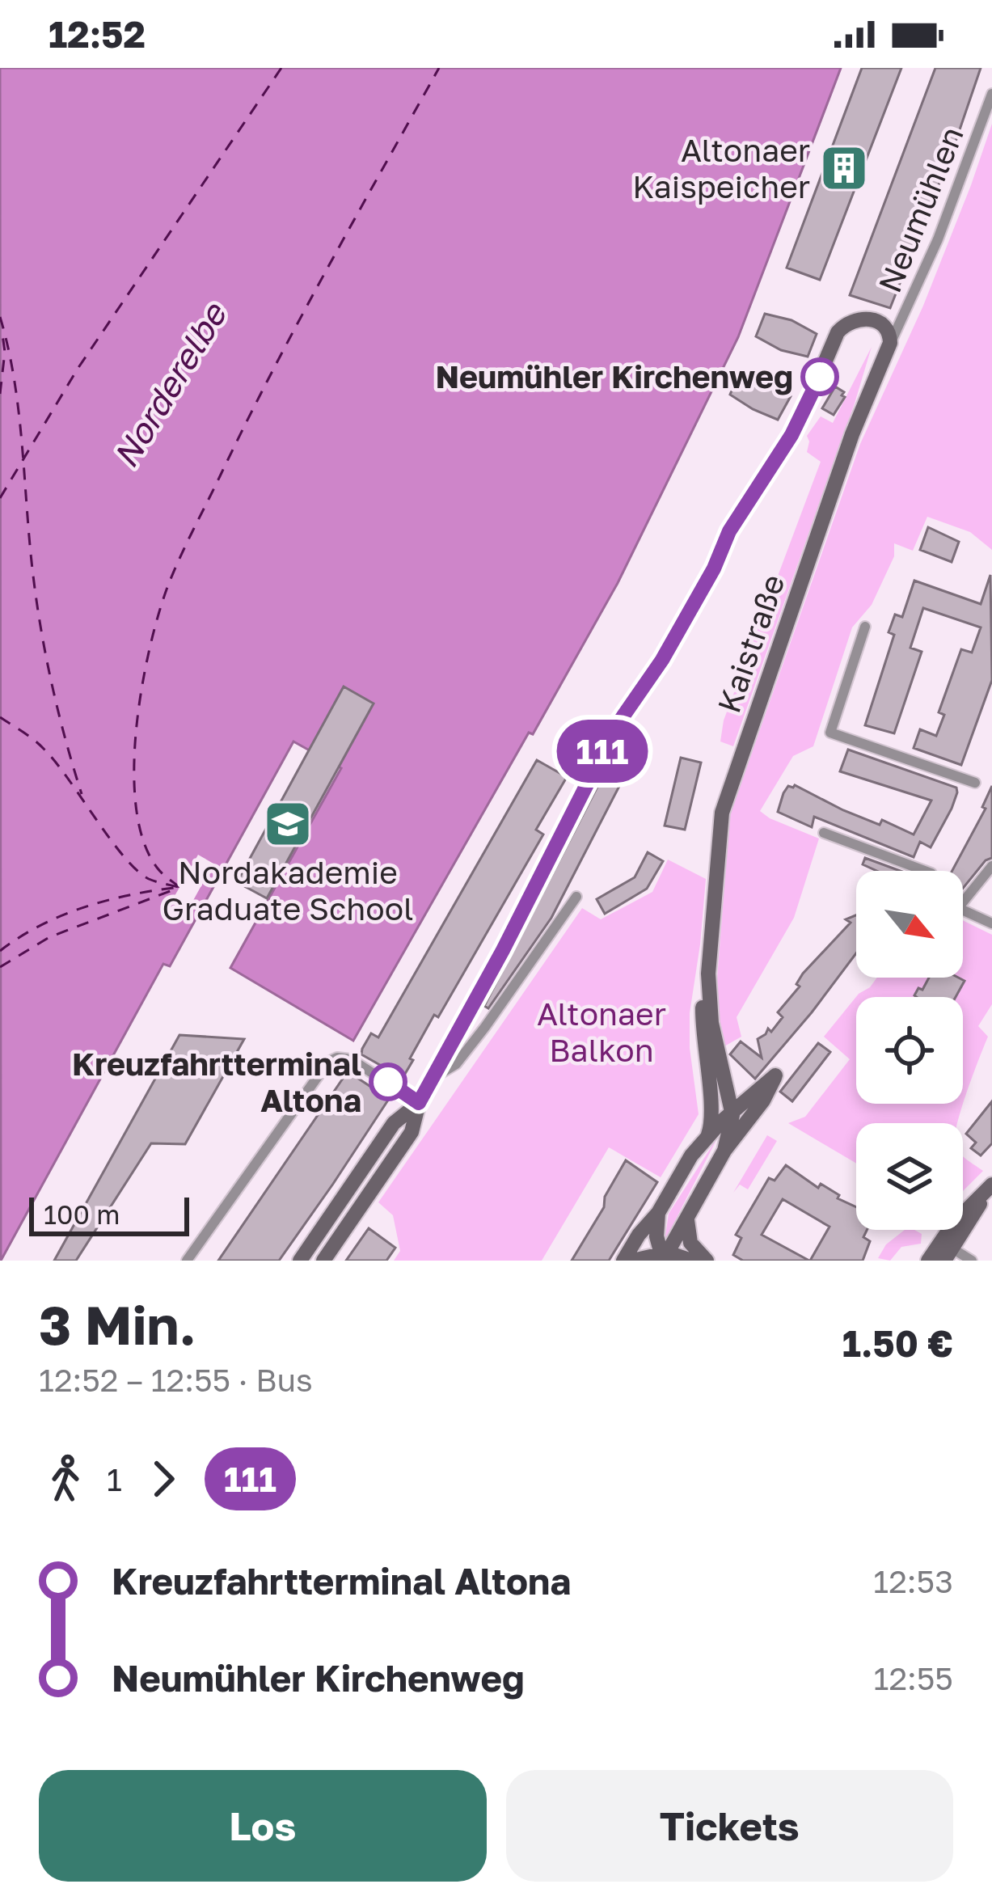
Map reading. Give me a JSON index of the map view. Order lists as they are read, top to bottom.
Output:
{
  "streets": {
    "street": ["Neumühlen", "Kaistraße"]
  },
  "crossings": [
    ["Neumühlen", "Kaistraße"]
  ],
  "water": ["Norderelbe"],
  "parks": ["Altonaer Balkon"],
  "places": {
    "building": ["Altonaer Kaispeicher"],
    "other": ["Neumühler Kirchenweg", "Kreuzfahrtterminal Altona"],
    "school or university": ["Nordakademie Graduate School"]
  },
  "lines": ["bus line 111"],
  "scale_bar": "100 m",
  "north": "bottom right",
  "page": {
    "status": "12:52",
    "on_map": "111",
    "scale": "100 m",
    "heading": ["3 Min.", "12:52 – 12:55 · Bus", "1.50 €"],
    "legs": ["1", "111"],
    "list": [
      {
        "name": "Kreuzfahrtterminal Altona",
        "value": "12:53"
      },
      {
        "name": "Neumühler Kirchenweg",
        "value": "12:55"
      }
    ],
    "buttons": ["Los", "Tickets"]
  }
}
